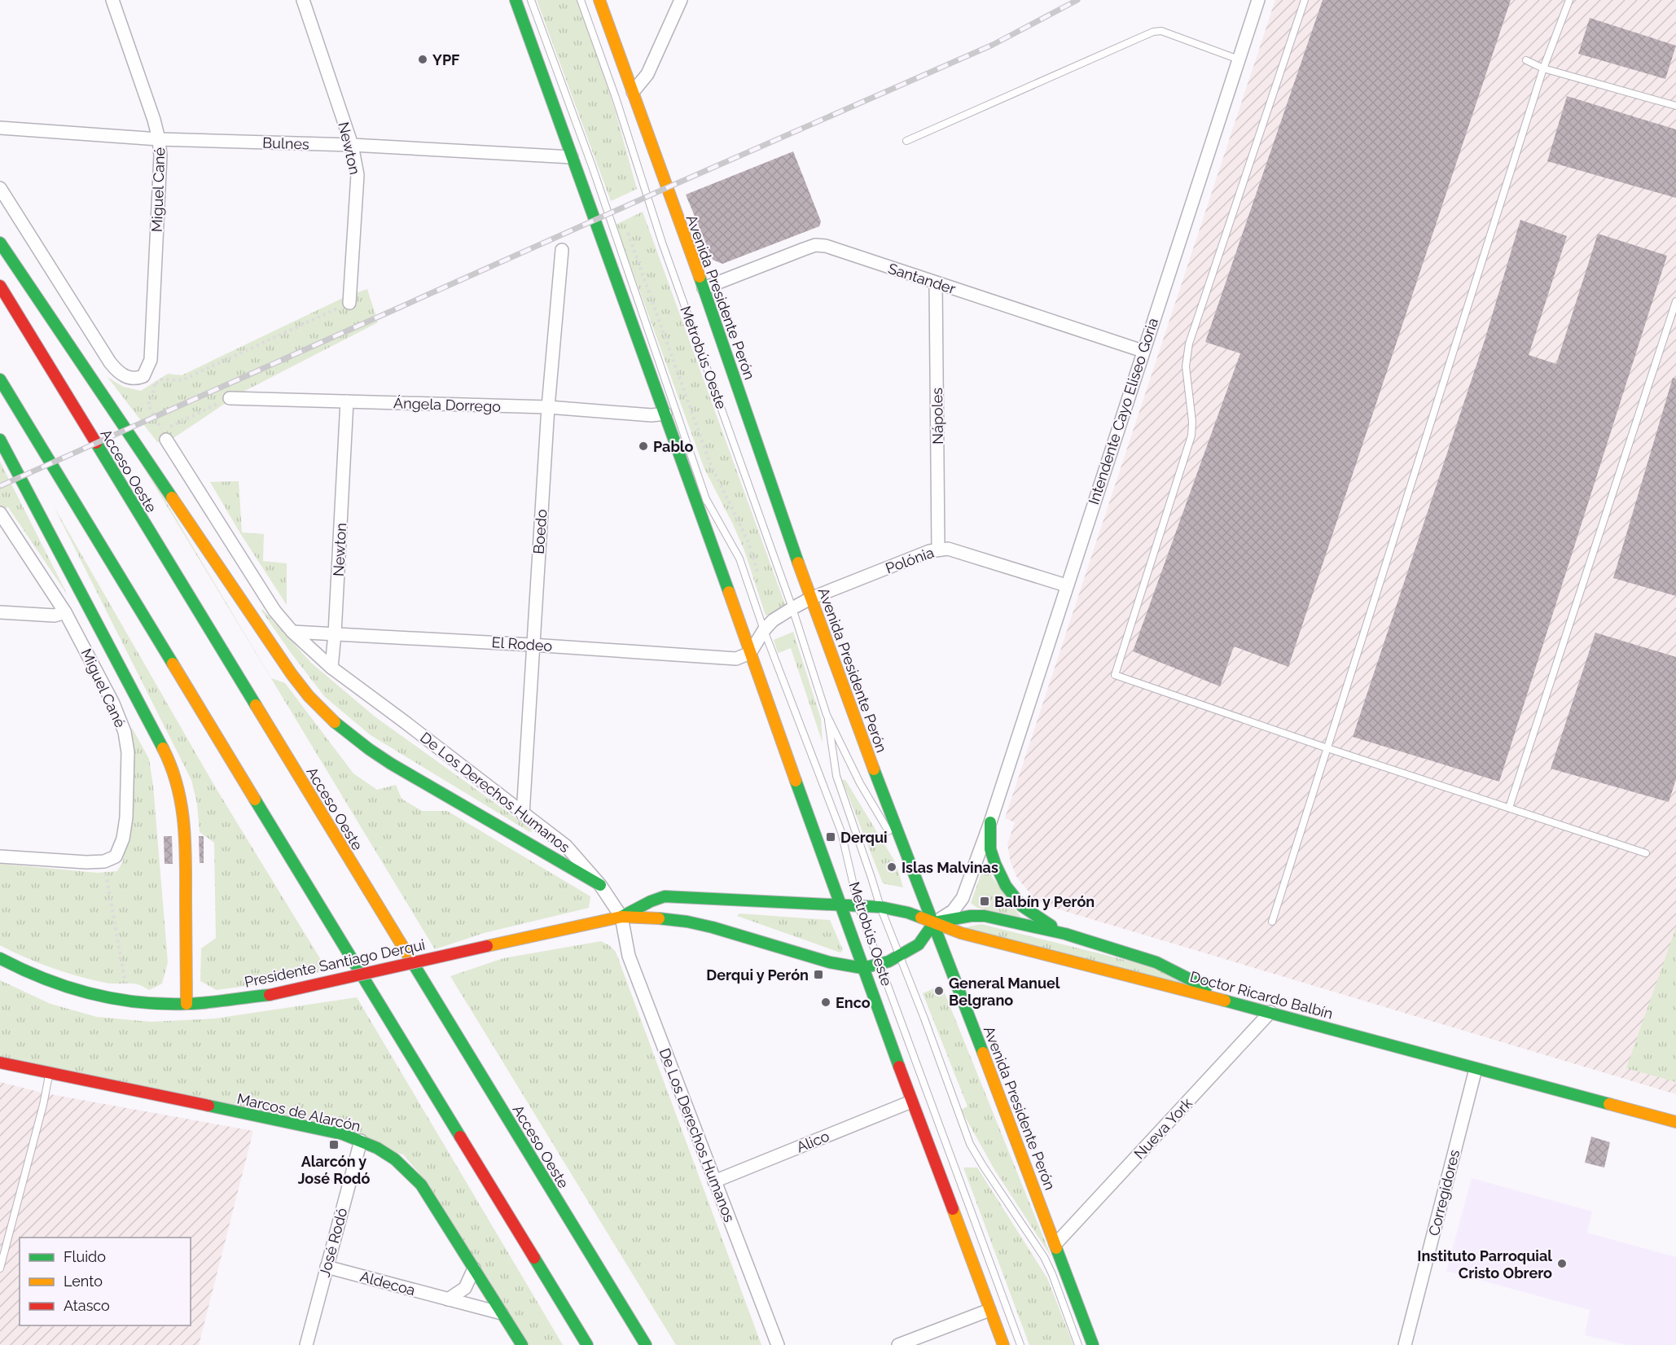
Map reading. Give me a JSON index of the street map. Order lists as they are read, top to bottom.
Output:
{
  "streets": {
    "main road": [
      "Avenida Presidente Perón",
      "Acceso Oeste",
      "Presidente Santiago Derqui",
      "Doctor Ricardo Balbín",
      "Marcos de Alarcón"
    ],
    "street": [
      "Bulnes",
      "Newton",
      "Miguel Cané",
      "Santander",
      "Ángela Dorrego",
      "Intendente Cayo Eliseo Goria",
      "Nápoles",
      "Boedo",
      "Polónia",
      "El Rodeo",
      "De Los Derechos Humanos",
      "Nueva York",
      "Alico",
      "Corregidores",
      "José Rodó",
      "Aldecoa"
    ],
    "lane": ["Metrobús Oeste"]
  },
  "crossings": [
    ["Bulnes", "Newton"],
    ["Bulnes", "Miguel Cané"],
    ["Newton", "Ángela Dorrego"],
    ["Newton", "El Rodeo"],
    ["Newton", "De Los Derechos Humanos"],
    ["Santander", "Avenida Presidente Perón"],
    ["Santander", "Intendente Cayo Eliseo Goria"],
    ["Santander", "Nápoles"],
    ["Avenida Presidente Perón", "Metrobús Oeste"],
    ["Avenida Presidente Perón", "Intendente Cayo Eliseo Goria"],
    ["Avenida Presidente Perón", "Polónia"],
    ["Avenida Presidente Perón", "Presidente Santiago Derqui"],
    ["Avenida Presidente Perón", "Doctor Ricardo Balbín"],
    ["Avenida Presidente Perón", "Nueva York"],
    ["Metrobús Oeste", "Polónia"],
    ["Metrobús Oeste", "Presidente Santiago Derqui"],
    ["Metrobús Oeste", "Doctor Ricardo Balbín"],
    ["Ángela Dorrego", "Boedo"],
    ["Intendente Cayo Eliseo Goria", "Polónia"],
    ["Intendente Cayo Eliseo Goria", "Presidente Santiago Derqui"],
    ["Intendente Cayo Eliseo Goria", "Doctor Ricardo Balbín"],
    ["Nápoles", "Polónia"],
    ["Boedo", "El Rodeo"],
    ["Boedo", "De Los Derechos Humanos"],
    ["Polónia", "El Rodeo"],
    ["El Rodeo", "De Los Derechos Humanos"],
    ["De Los Derechos Humanos", "Presidente Santiago Derqui"],
    ["De Los Derechos Humanos", "Alico"],
    ["Presidente Santiago Derqui", "Doctor Ricardo Balbín"],
    ["Doctor Ricardo Balbín", "Nueva York"],
    ["Doctor Ricardo Balbín", "Corregidores"],
    ["Marcos de Alarcón", "José Rodó"],
    ["Marcos de Alarcón", "Aldecoa"],
    ["José Rodó", "Aldecoa"]
  ],
  "places": {
    "other": [
      "YPF",
      "Pablo",
      "Islas Malvinas",
      "General Manuel Belgrano",
      "Enco",
      "Instituto Parroquial Cristo Obrero"
    ],
    "transit": [
      "Derqui",
      "Balbín y Perón",
      "Derqui y Perón",
      "Alarcón y José Rodó"
    ]
  },
  "legend": ["Fluido", "Lento", "Atasco"]
}
